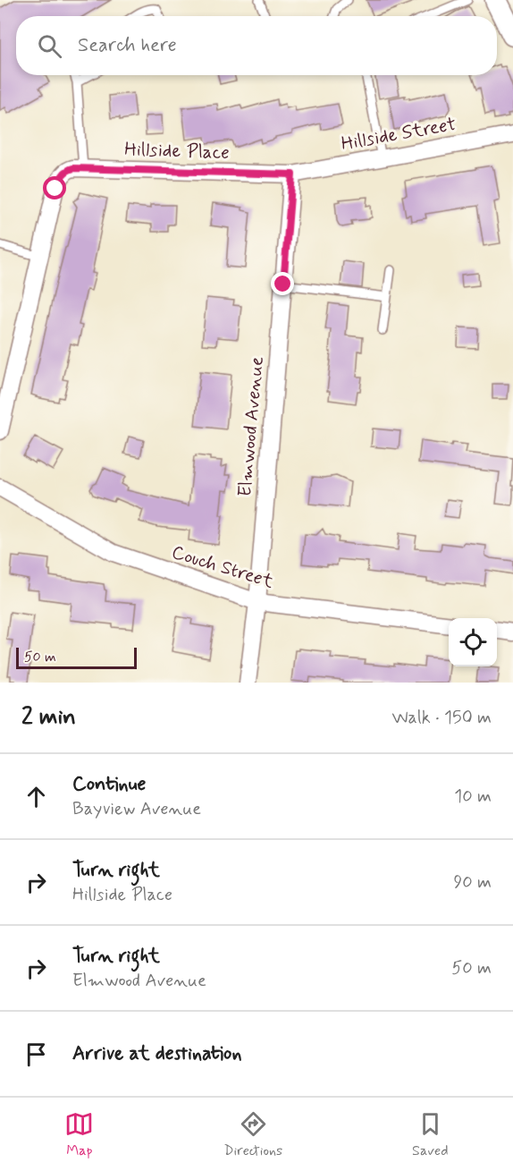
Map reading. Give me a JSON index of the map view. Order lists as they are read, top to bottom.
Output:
{
  "streets": {
    "street": [
      "Hillside Street",
      "Hillside Place",
      "Elmwood Avenue",
      "Couch Street"
    ]
  },
  "crossings": [
    ["Hillside Street", "Hillside Place"],
    ["Hillside Street", "Elmwood Avenue"],
    ["Hillside Place", "Elmwood Avenue"],
    ["Elmwood Avenue", "Couch Street"]
  ],
  "scale_bar": "50 m",
  "page": {
    "search": "Search here",
    "scale": "50 m",
    "heading": ["2 min", "Walk · 150 m"],
    "list": [
      ["Continue", "Bayview Avenue", "10 m"],
      ["Turn right", "Hillside Place", "90 m"],
      ["Turn right", "Elmwood Avenue", "50 m"],
      "Arrive at destination"
    ],
    "nav": ["Map", "Directions", "Saved"]
  }
}
